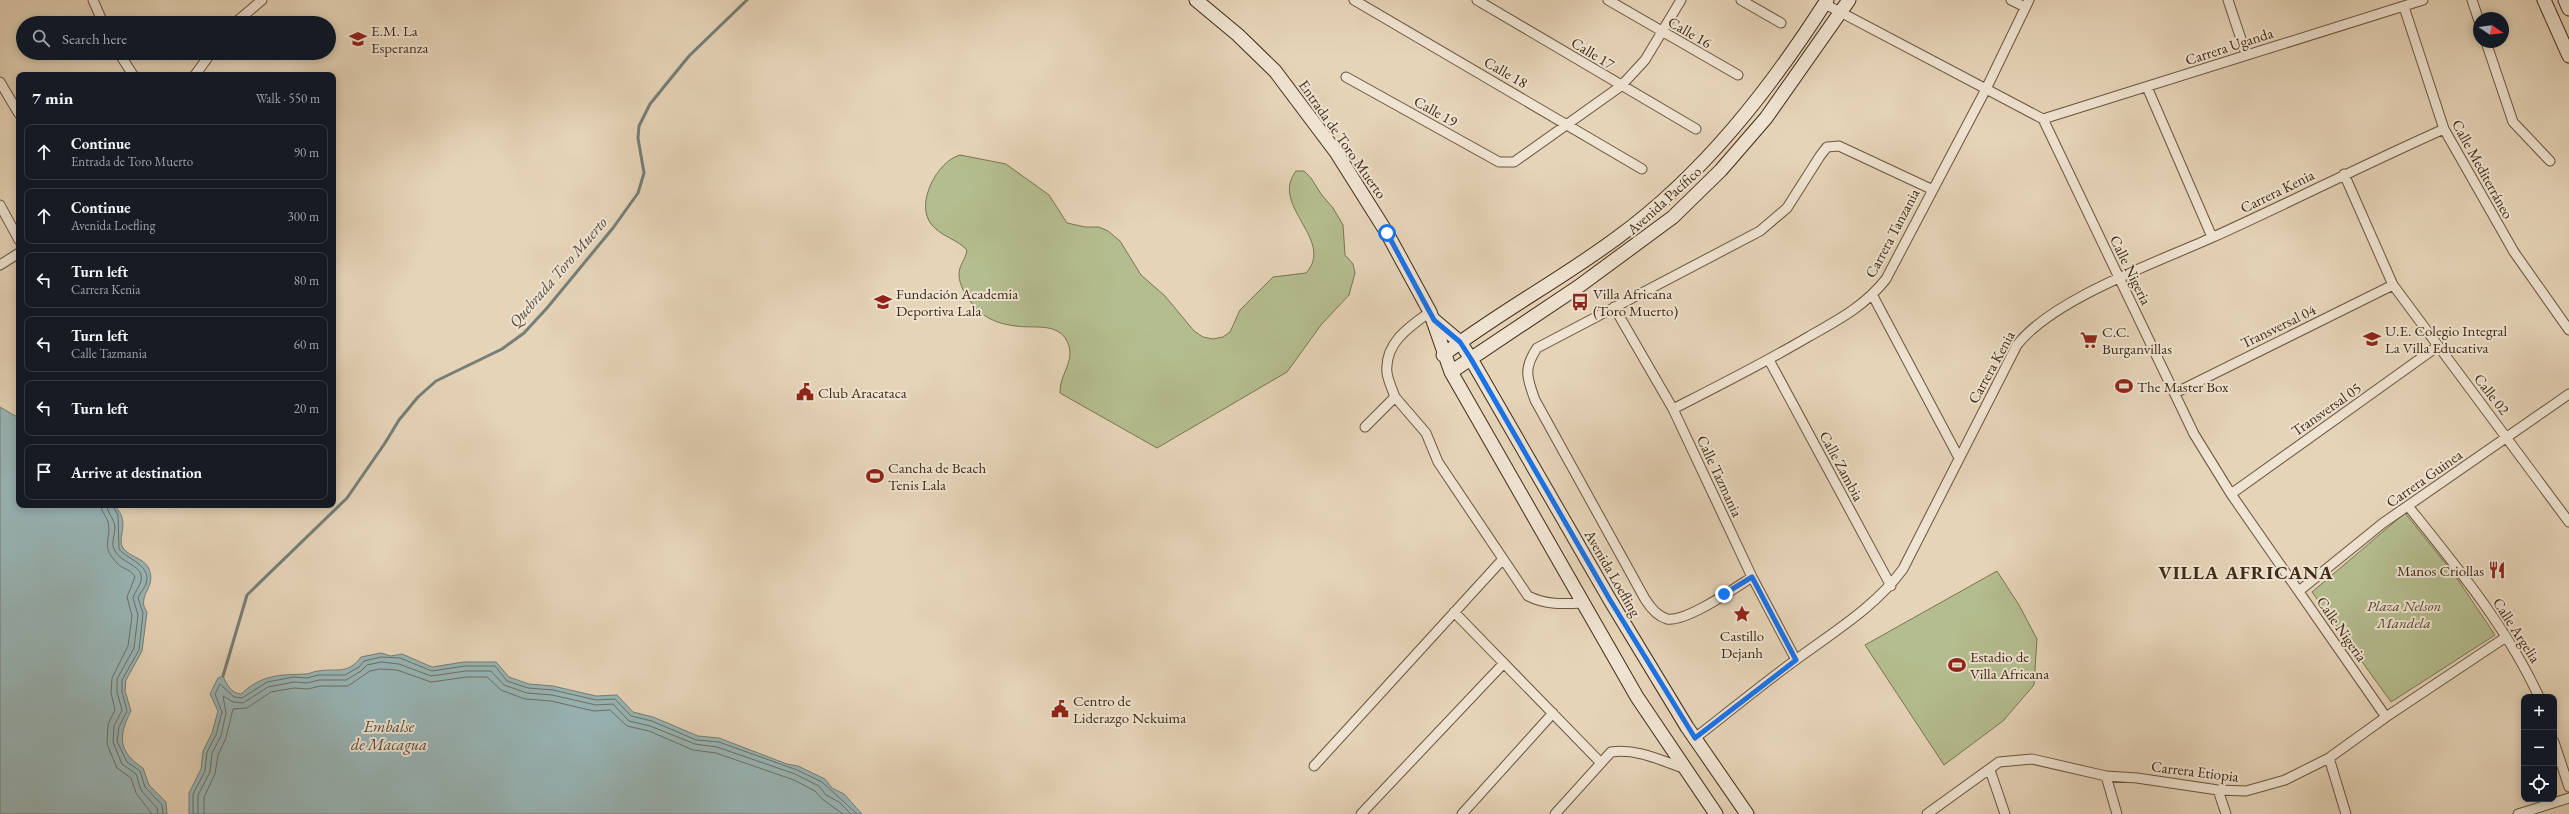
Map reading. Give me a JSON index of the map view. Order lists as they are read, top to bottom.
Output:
{
  "streets": {
    "street": [
      "Calle 16",
      "Carrera Uganda",
      "Calle 17",
      "Calle 18",
      "Calle 19",
      "Entrada de Toro Muerto",
      "Calle Mediterráneo",
      "Carrera Kenia",
      "Avenida Pacífico",
      "Carrera Tanzania",
      "Calle Nigeria",
      "Transversal 04",
      "Calle 02",
      "Transversal 05",
      "Calle Zambia",
      "Calle Tazmania",
      "Carrera Guinea",
      "Avenida Loefling",
      "Calle Argelia",
      "Carrera Etiopia"
    ]
  },
  "crossings": [
    ["Carrera Uganda", "Calle Mediterráneo"],
    ["Carrera Uganda", "Calle Nigeria"],
    ["Calle 18", "Calle 19"],
    ["Entrada de Toro Muerto", "Avenida Pacífico"],
    ["Entrada de Toro Muerto", "Avenida Loefling"],
    ["Calle Mediterráneo", "Carrera Kenia"],
    ["Carrera Kenia", "Calle Nigeria"],
    ["Carrera Kenia", "Calle 02"],
    ["Carrera Kenia", "Calle Zambia"],
    ["Carrera Kenia", "Calle Tazmania"],
    ["Carrera Kenia", "Avenida Loefling"],
    ["Avenida Pacífico", "Avenida Loefling"],
    ["Carrera Tanzania", "Calle Zambia"],
    ["Carrera Tanzania", "Calle Tazmania"],
    ["Calle Nigeria", "Transversal 04"],
    ["Calle Nigeria", "Transversal 05"],
    ["Calle Nigeria", "Carrera Guinea"],
    ["Calle Nigeria", "Carrera Etiopia"],
    ["Transversal 04", "Calle 02"],
    ["Calle 02", "Transversal 05"],
    ["Calle 02", "Carrera Guinea"],
    ["Carrera Guinea", "Calle Argelia"],
    ["Calle Argelia", "Carrera Etiopia"]
  ],
  "districts": ["VILLA AFRICANA"],
  "water": ["Quebrada Toro Muerto", "Embalse de Macagua"],
  "parks": ["Plaza Nelson Mandela"],
  "places": {
    "school or university": ["E.M. La Esperanza", "Fundación Academia Deportiva Lala", "U.E. Colegio Integral La Villa Educativa"],
    "bus stop": ["Villa Africana (Toro Muerto)"],
    "supermarket": ["C.C. Burganvillas"],
    "sports": ["The Master Box", "Cancha de Beach Tenis Lala", "Estadio de Villa Africana"],
    "public building": ["Club Aracataca", "Centro de Liderazgo Nekuima"],
    "restaurant": ["Manos Criollas"],
    "place": ["Castillo Dejanh"]
  },
  "north": "right",
  "page": {
    "search": "Search here",
    "heading": ["7 min", "Walk · 550 m"],
    "list": [
      ["Continue", "Entrada de Toro Muerto", "90 m"],
      ["Continue", "Avenida Loefling", "300 m"],
      ["Turn left", "Carrera Kenia", "80 m"],
      ["Turn left", "Calle Tazmania", "60 m"],
      ["Turn left", "20 m"],
      "Arrive at destination"
    ],
    "map_buttons": ["+", "−"]
  }
}
